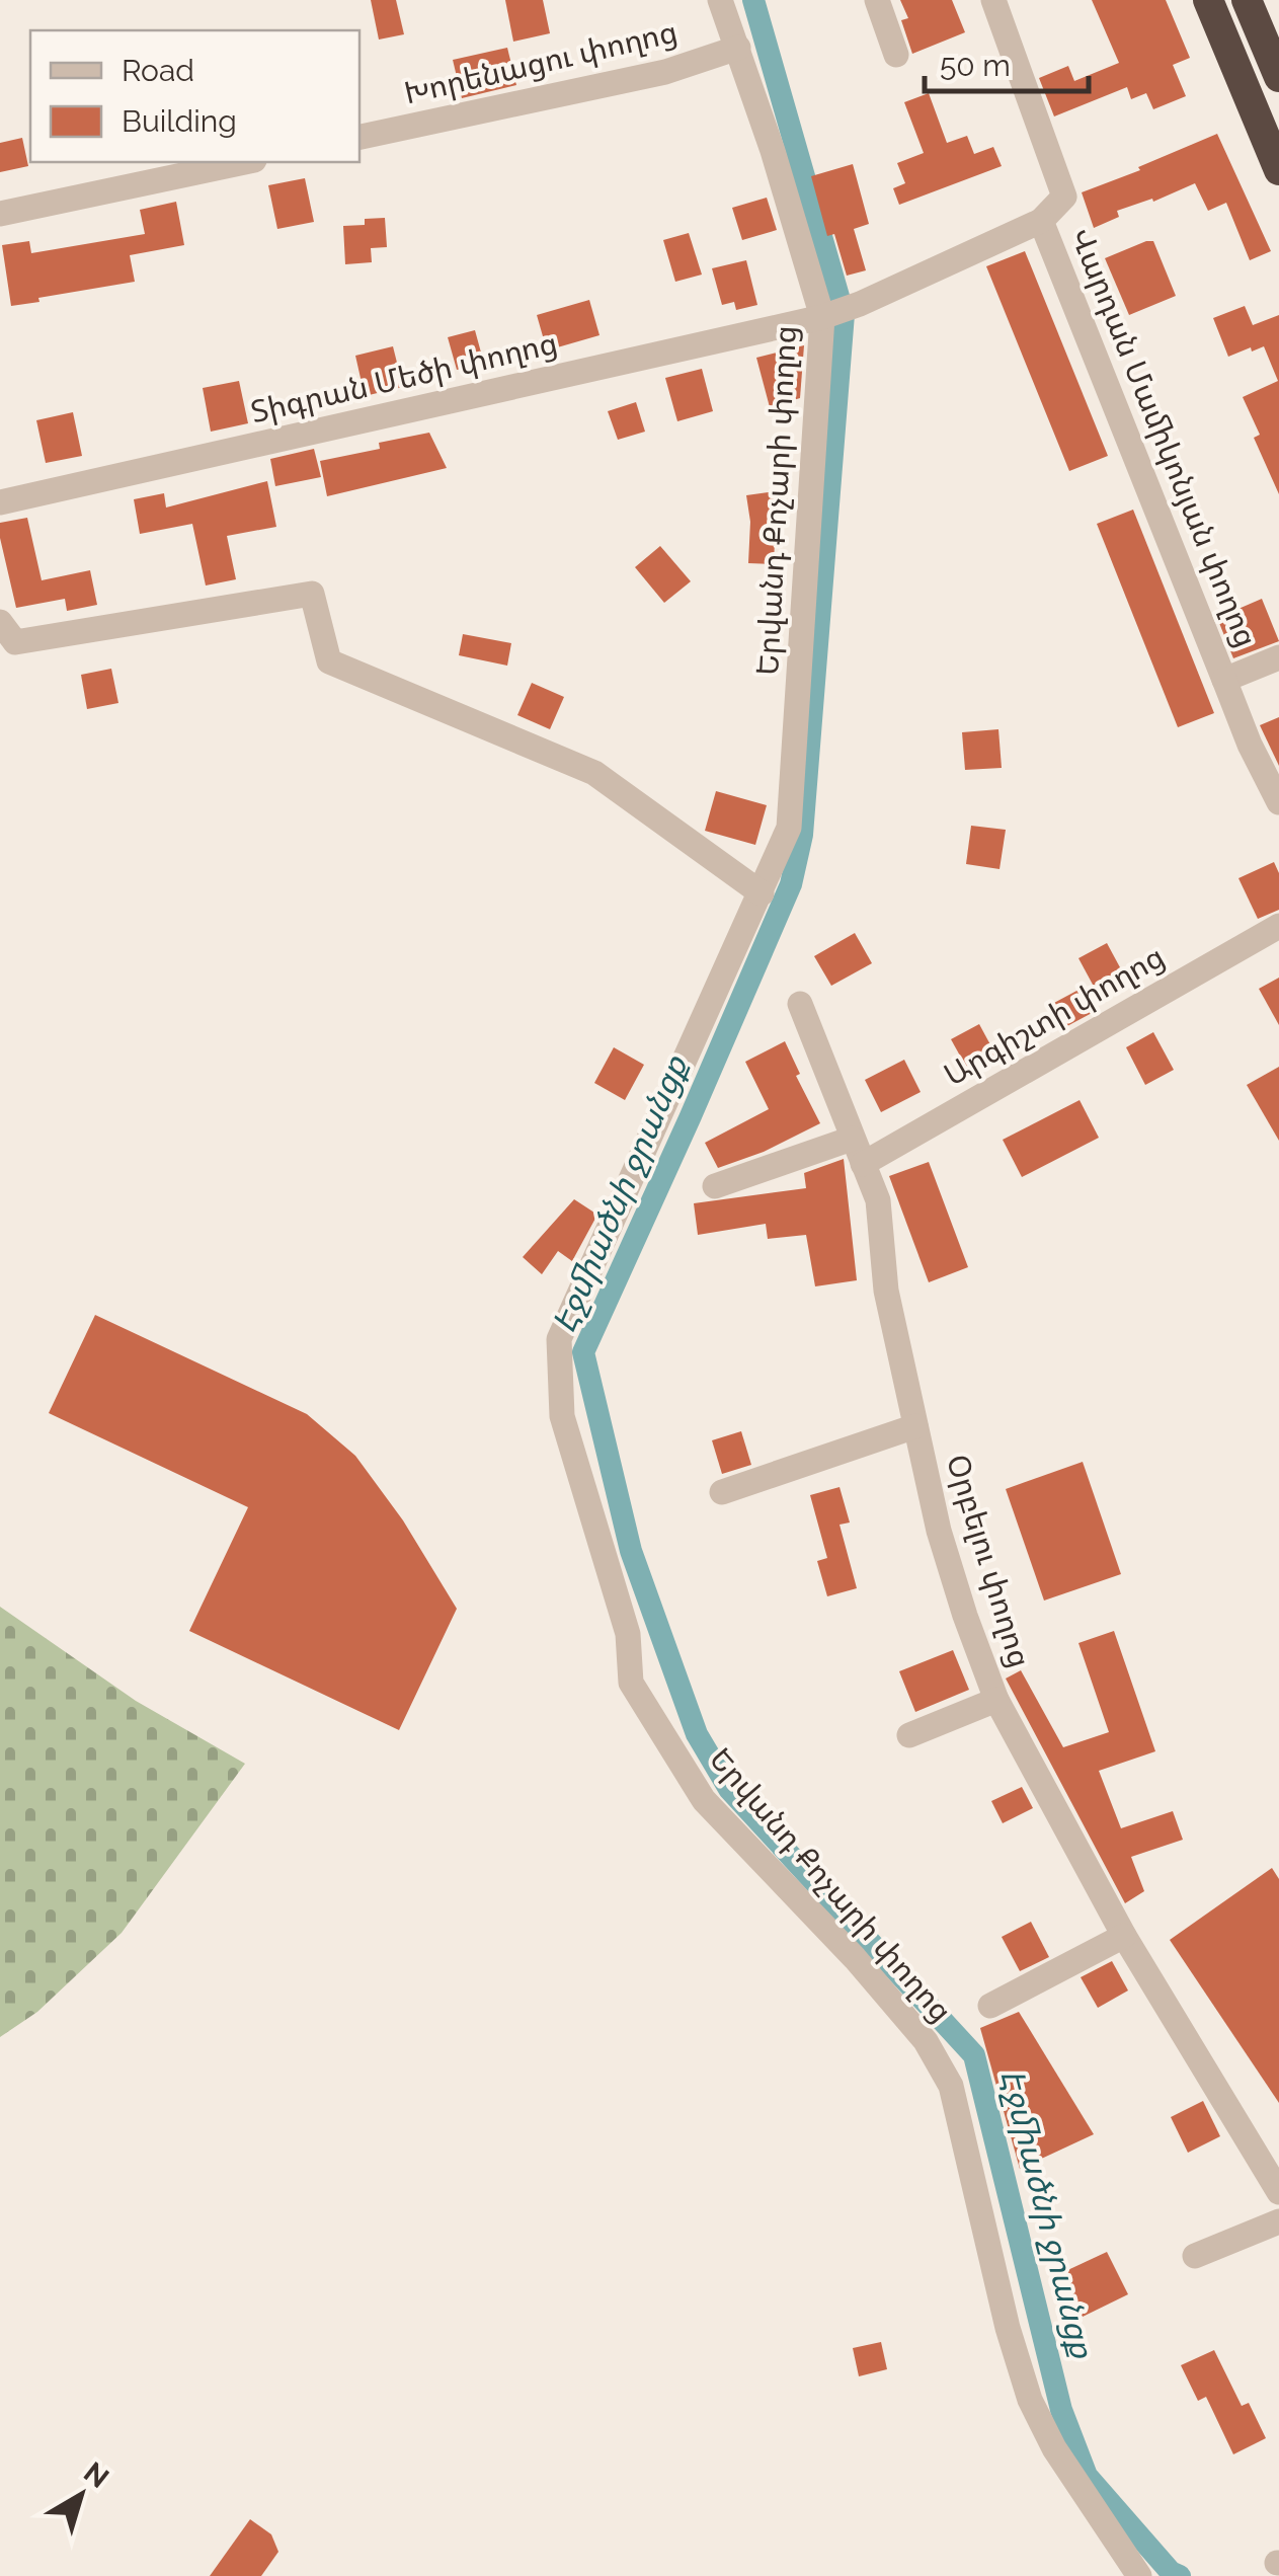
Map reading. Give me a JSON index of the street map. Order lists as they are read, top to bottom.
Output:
{
  "streets": {
    "street": [
      "Խորենացու փողոց",
      "Տիգրան Մեծի փողոց",
      "Վարդան Մամիկոնյան փողոց",
      "Երվանդ Քոչարի փողոց",
      "Արգիշտի փողոց",
      "Օրբելու փողոց"
    ]
  },
  "crossings": [
    ["Խորենացու փողոց", "Երվանդ Քոչարի փողոց"],
    ["Տիգրան Մեծի փողոց", "Վարդան Մամիկոնյան փողոց"],
    ["Տիգրան Մեծի փողոց", "Երվանդ Քոչարի փողոց"],
    ["Արգիշտի փողոց", "Օրբելու փողոց"]
  ],
  "water": ["Էջմիածնի ջրանցք"],
  "legend": ["Road", "Building"],
  "scale_bar": "50 m",
  "north": "top right"
}
